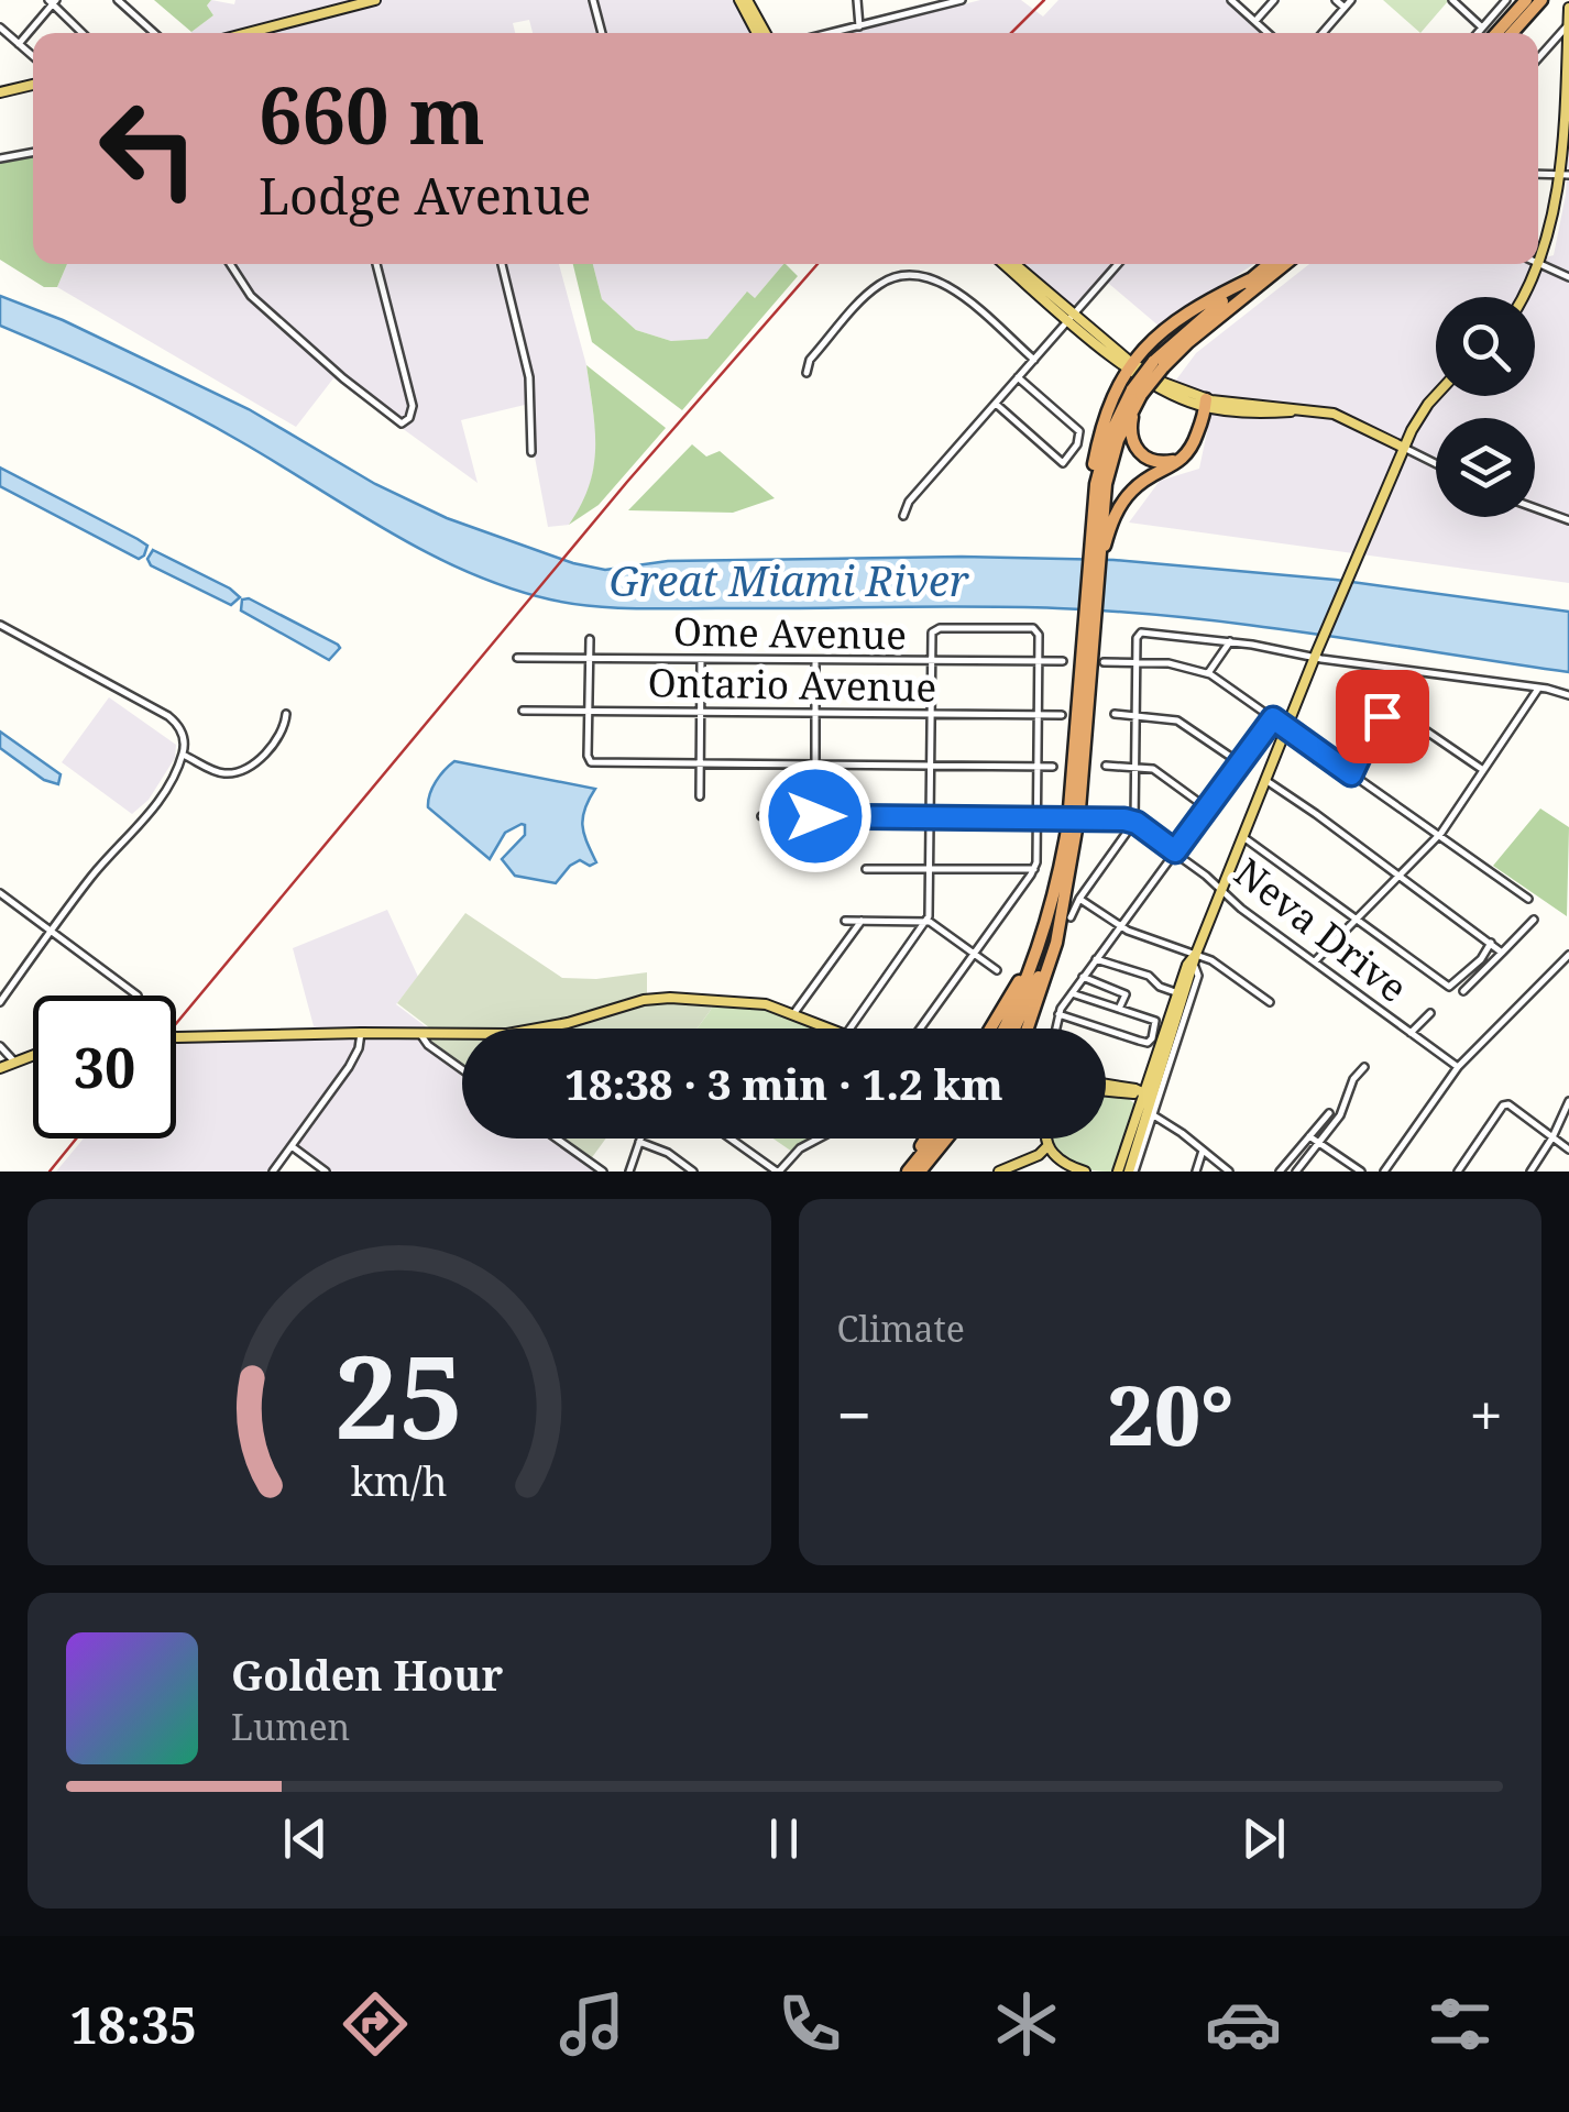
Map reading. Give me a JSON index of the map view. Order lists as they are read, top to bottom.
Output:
{
  "streets": {
    "street": ["Ome Avenue", "Ontario Avenue", "Neva Drive"]
  },
  "water": ["Great Miami River"],
  "page": {
    "turn": ["660 m", "Lodge Avenue"],
    "limit": "30",
    "trip": "18:38 · 3 min · 1.2 km",
    "tile": "Climate",
    "heat": ["−", "20°", "+"],
    "song": ["Golden Hour", "Lumen"],
    "tabs": "18:35",
    "gauge": ["25", "km/h"]
  }
}
